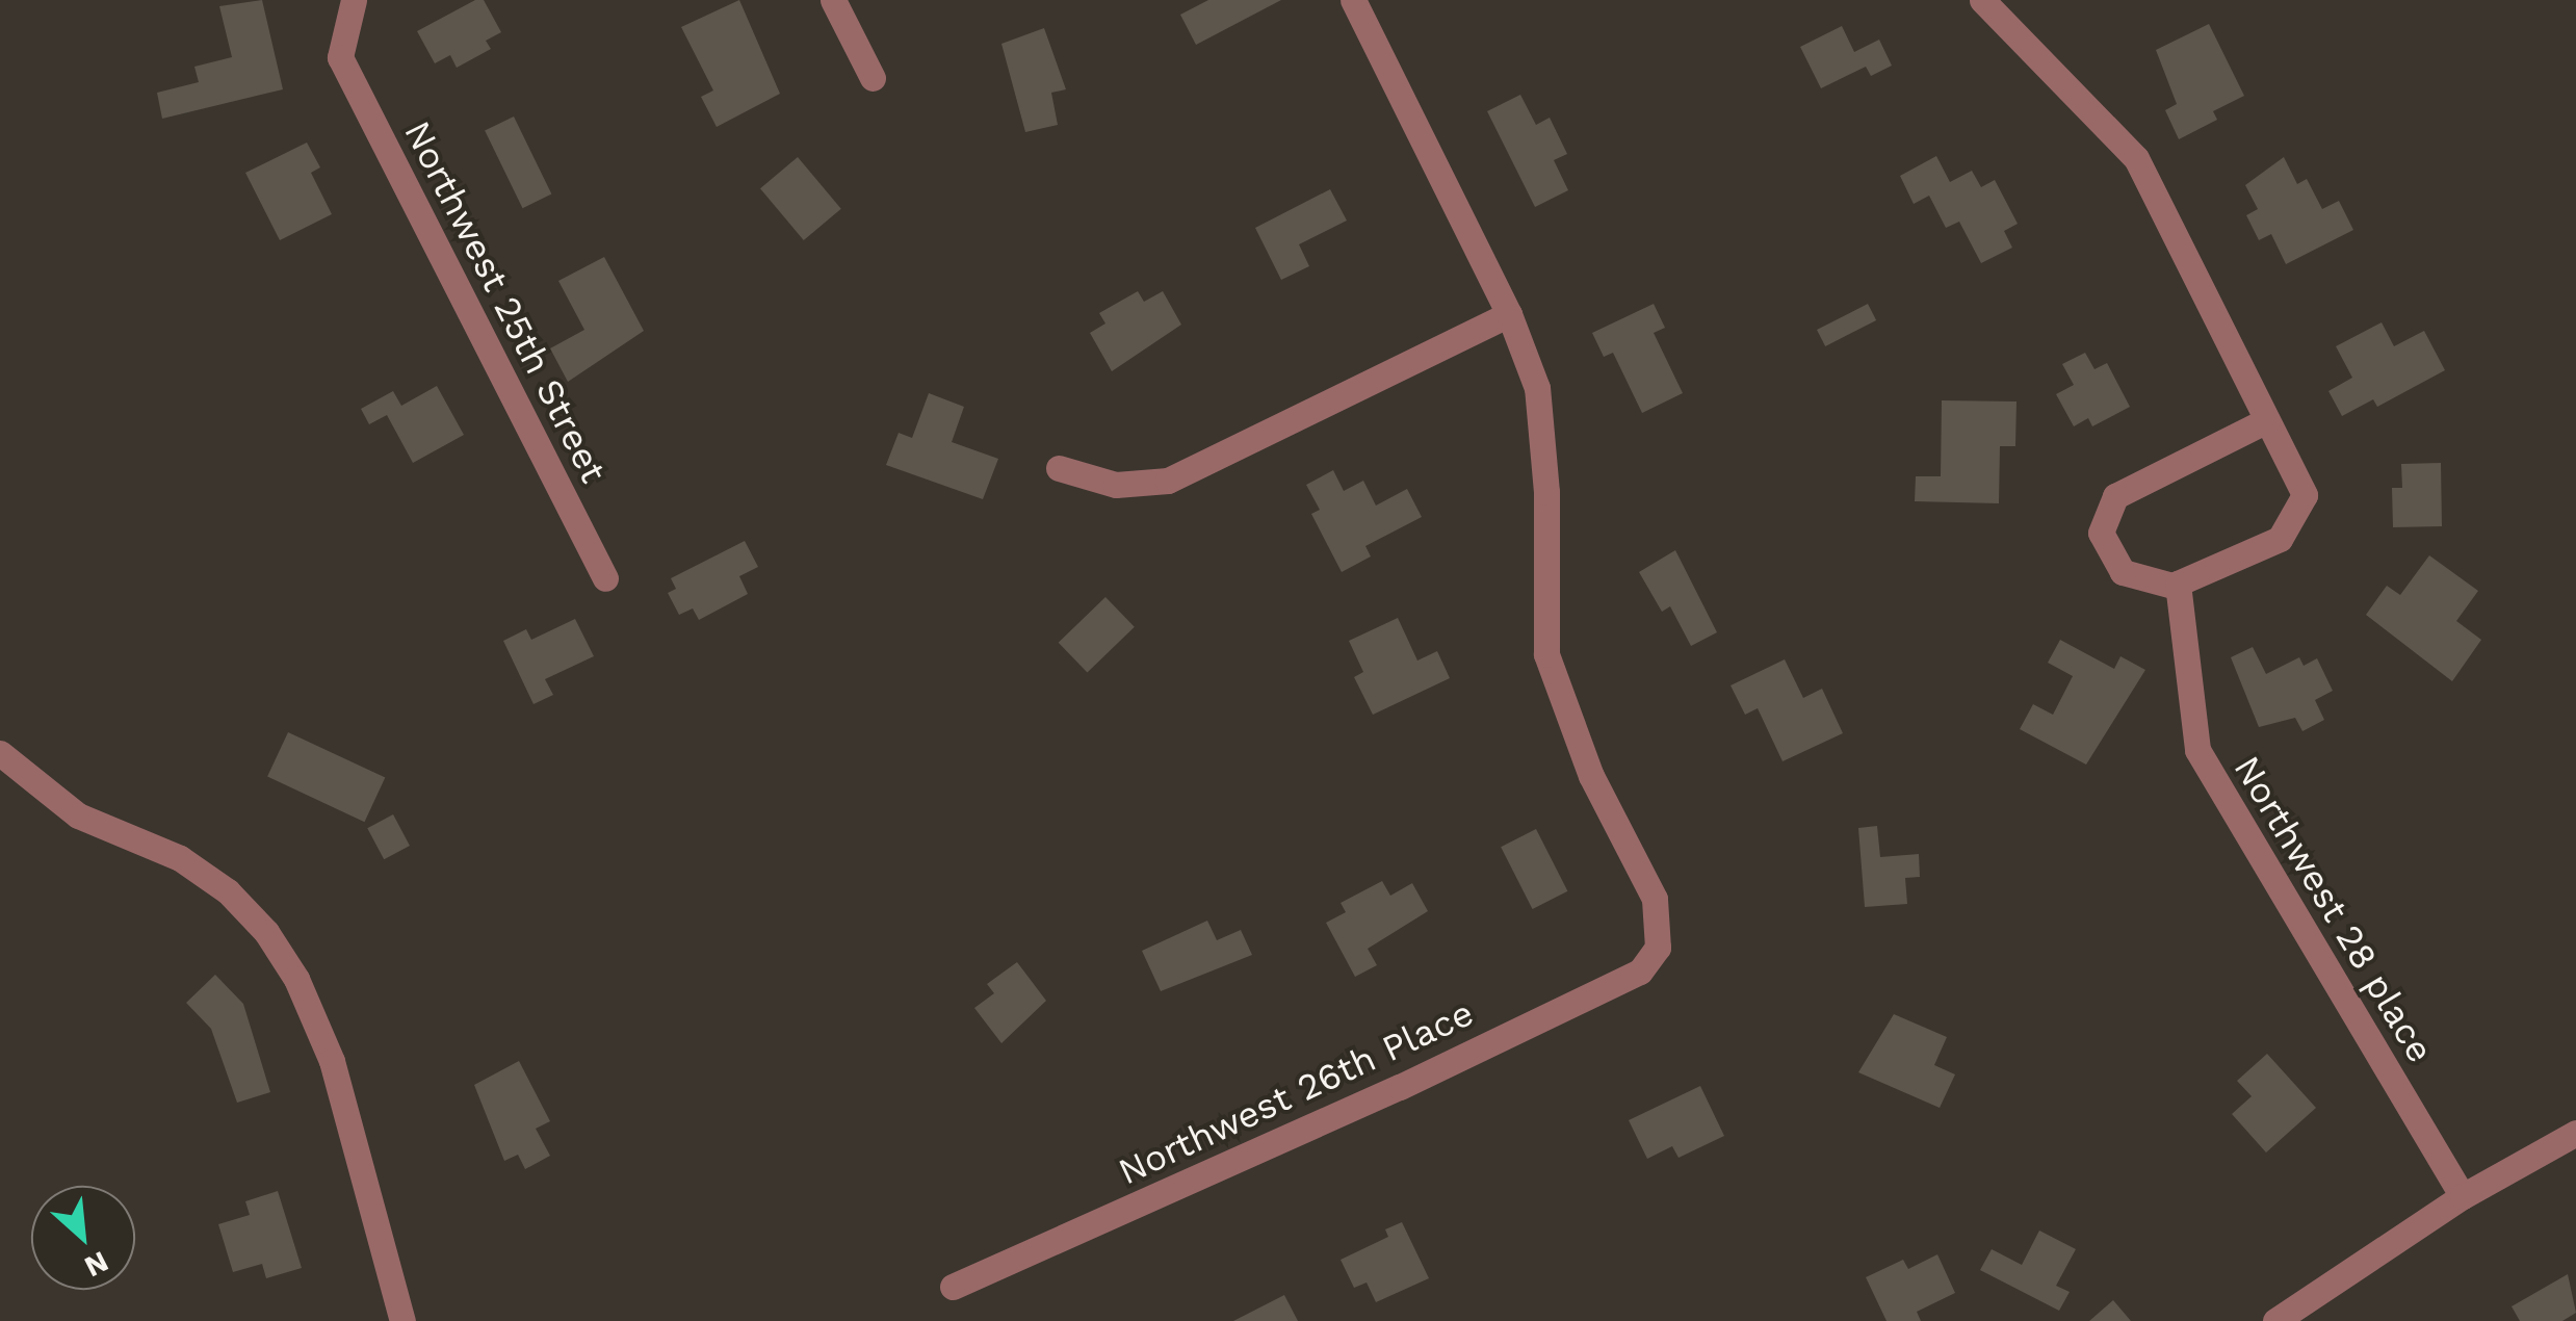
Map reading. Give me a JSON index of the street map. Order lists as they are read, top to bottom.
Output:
{
  "streets": {
    "street": ["Northwest 25th Street", "Northwest 28 place", "Northwest 26th Place"]
  },
  "north": "bottom right"
}
